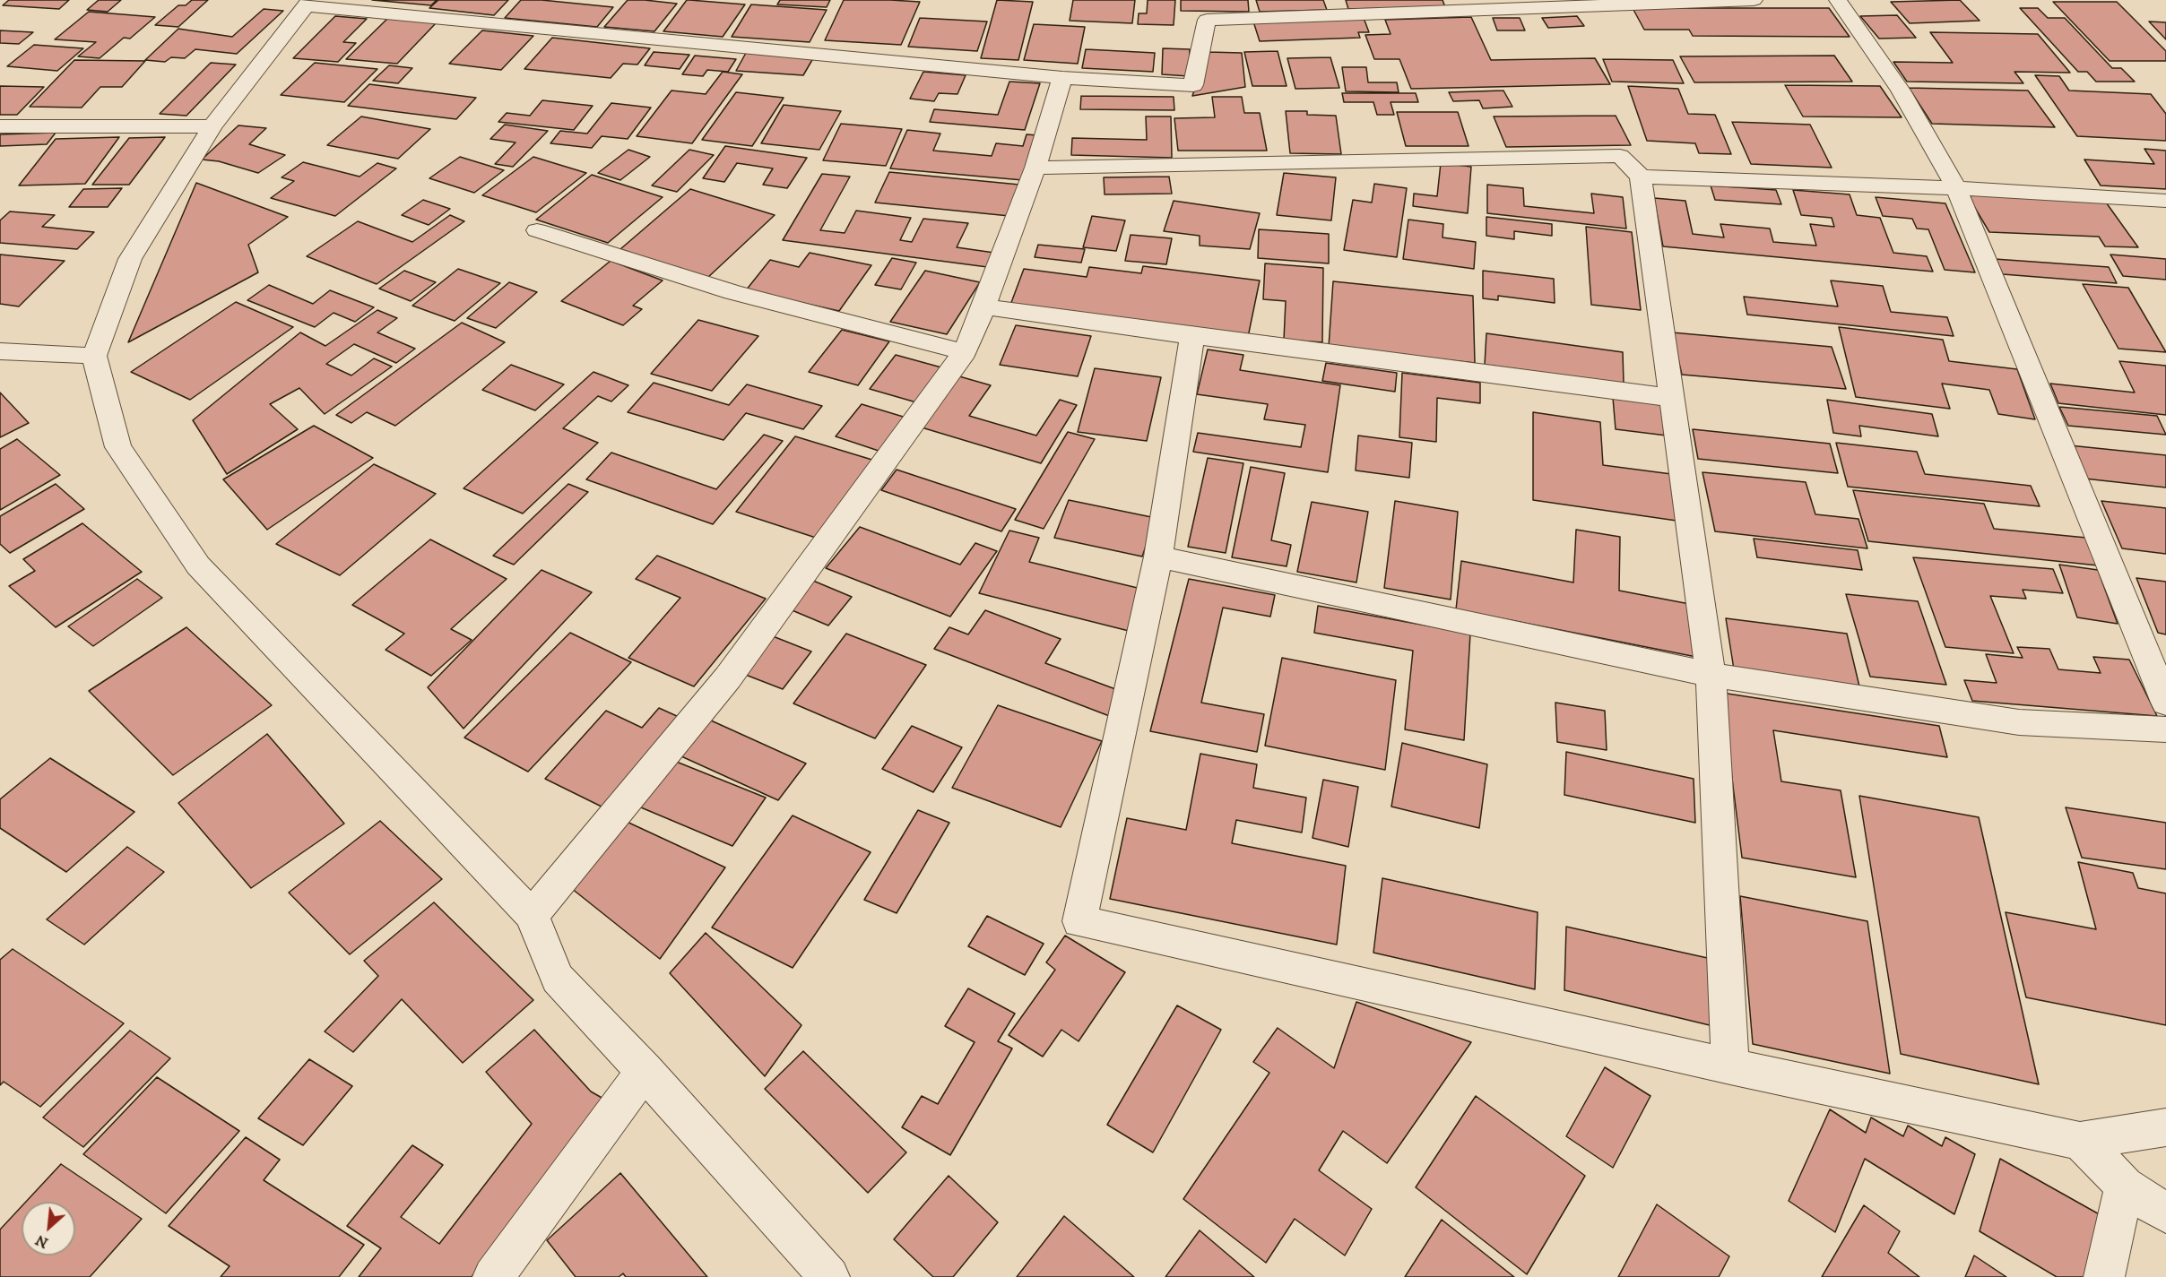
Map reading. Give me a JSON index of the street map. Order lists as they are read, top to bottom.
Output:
{
  "north": "bottom left"
}
